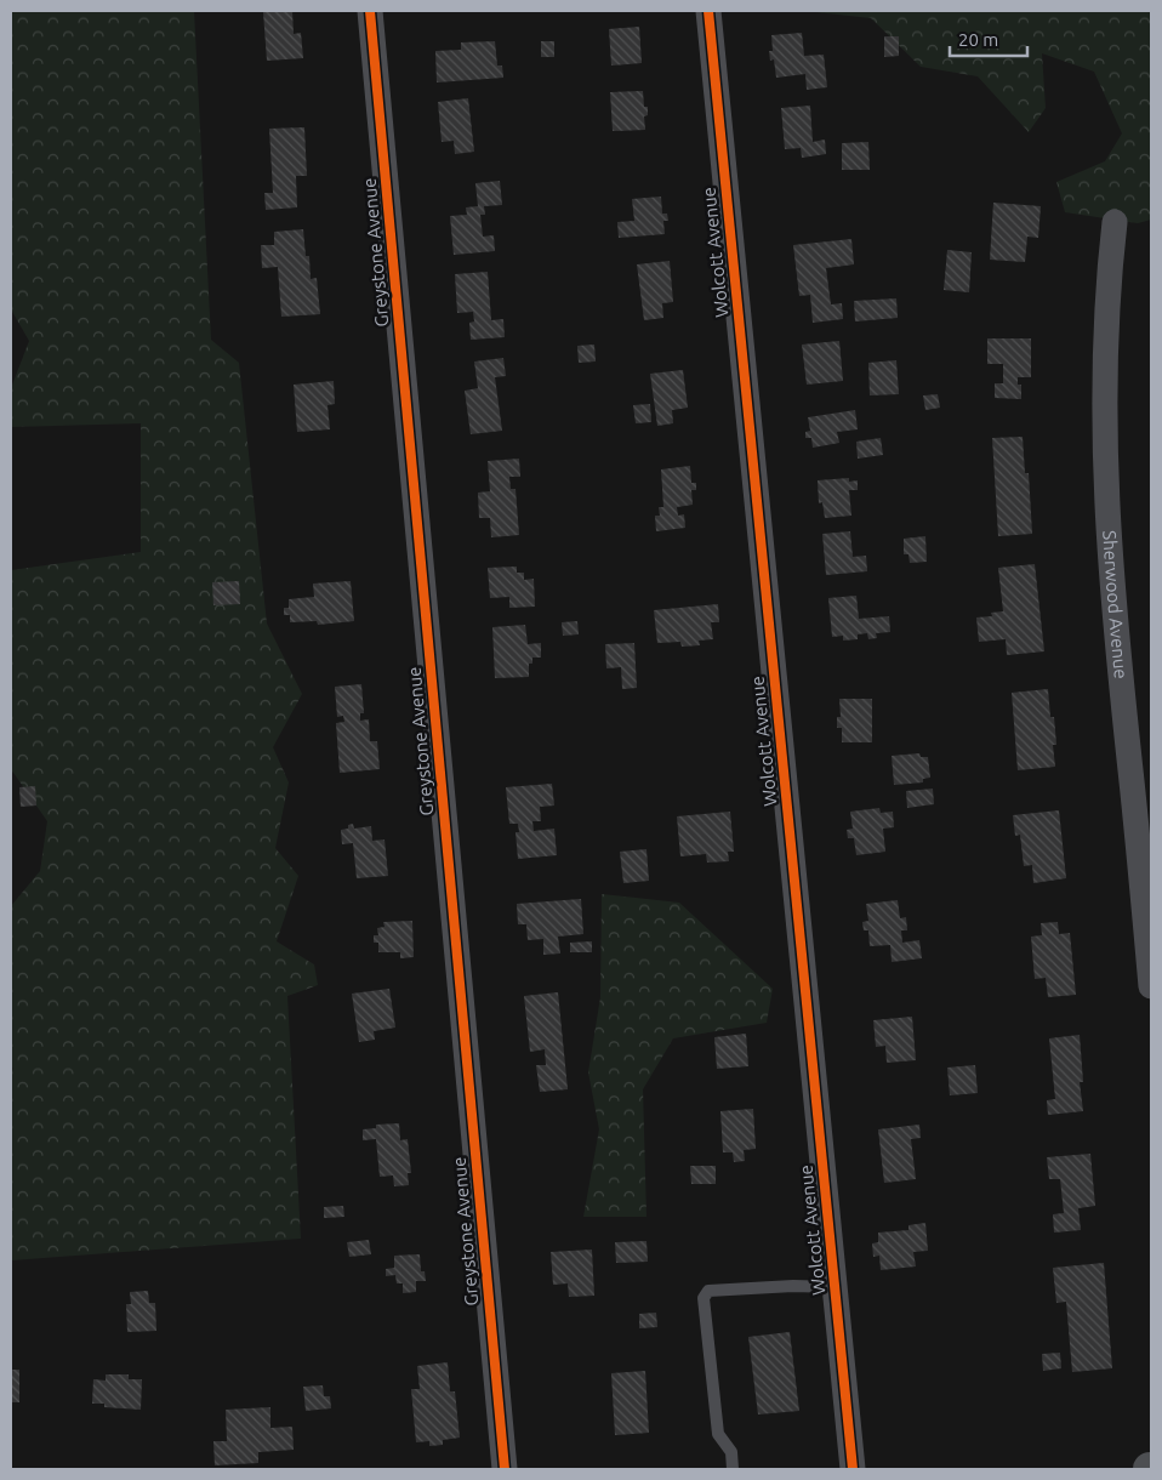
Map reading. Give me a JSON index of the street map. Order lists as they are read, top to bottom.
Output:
{
  "streets": {
    "street": ["Greystone Avenue", "Wolcott Avenue", "Sherwood Avenue"]
  },
  "scale_bar": "20 m"
}
